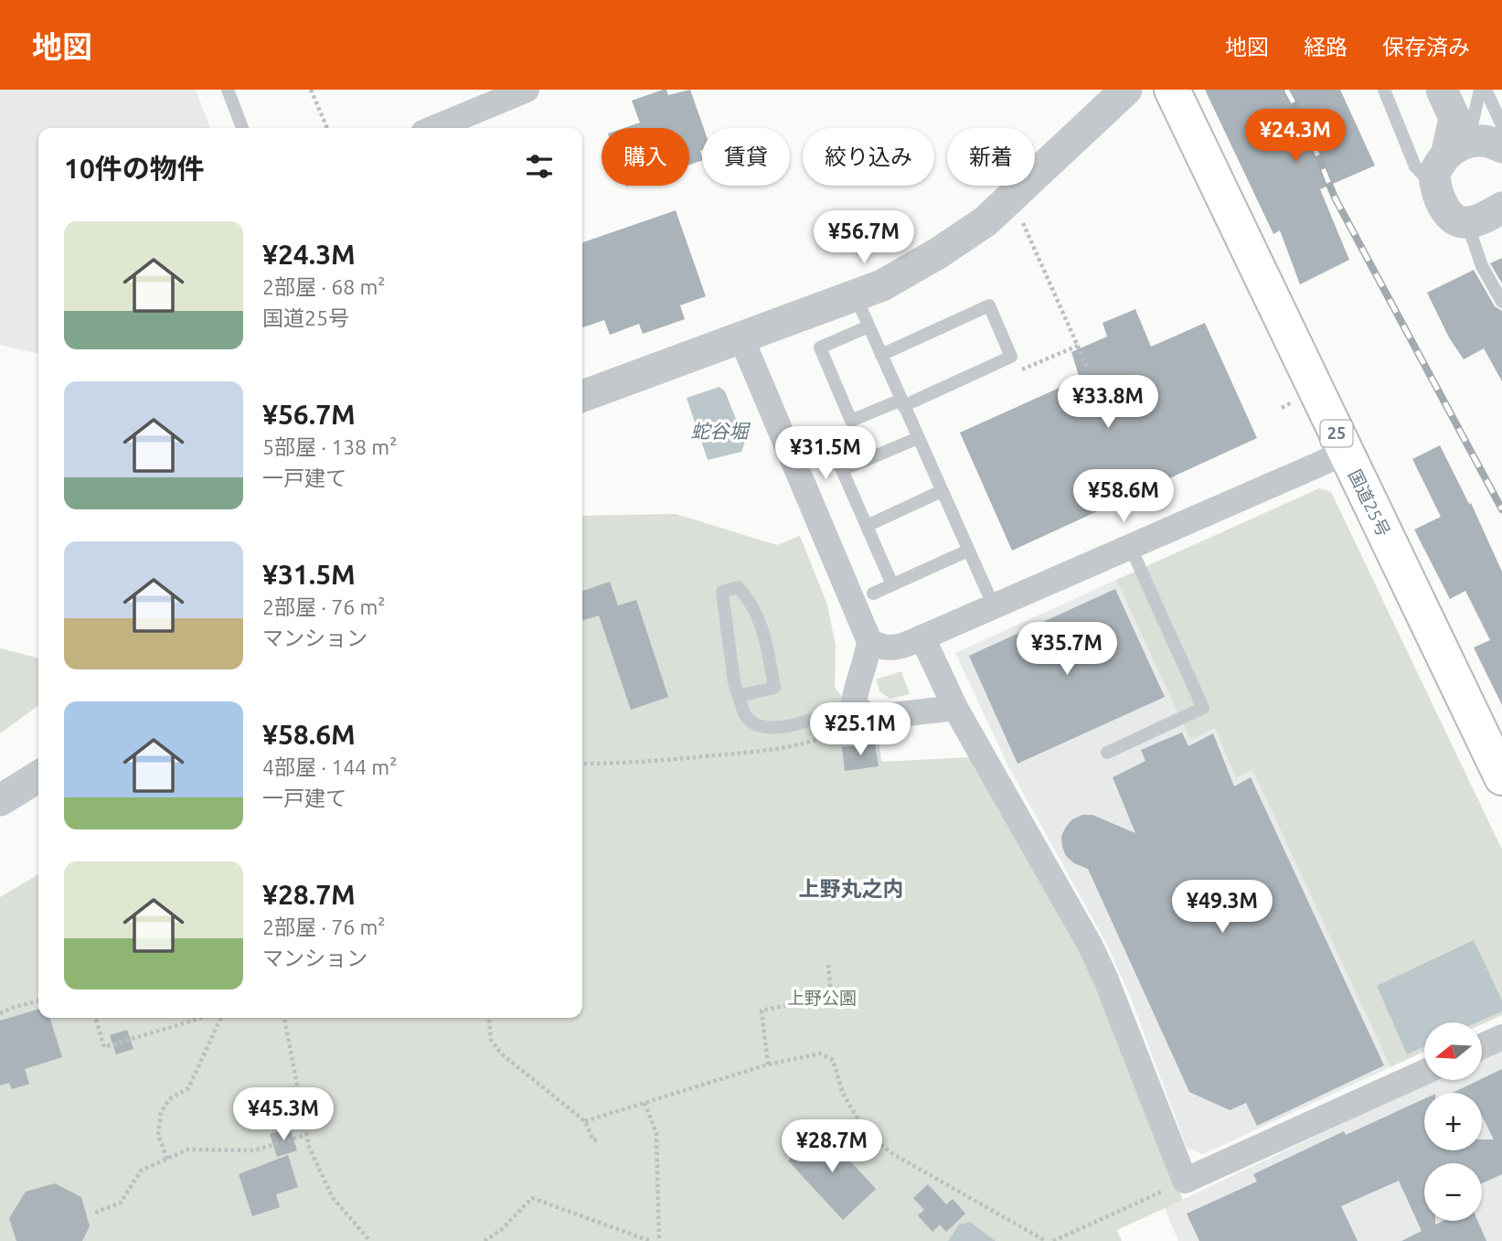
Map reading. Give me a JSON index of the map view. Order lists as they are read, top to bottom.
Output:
{
  "streets": {
    "highway": ["25", "国道25号"]
  },
  "districts": ["上野丸之内"],
  "water": ["蛇谷堀"],
  "parks": ["上野公園"],
  "north": "left",
  "page": {
    "header": "地図",
    "nav": ["地図", "経路", "保存済み"],
    "price": [
      "¥24.3M",
      "¥56.7M",
      "¥33.8M",
      "¥31.5M",
      "¥58.6M",
      "¥35.7M",
      "¥25.1M",
      "¥49.3M",
      "¥45.3M",
      "¥28.7M"
    ],
    "chip": [
      "購入",
      "賃貸",
      "絞り込み",
      "新着"
    ],
    "heading": "10件の物件",
    "list": [
      {
        "name": "¥24.3M",
        "note": "2部屋 · 68 m² · 国道25号"
      },
      {
        "name": "¥56.7M",
        "note": "5部屋 · 138 m² · 一戸建て"
      },
      {
        "name": "¥31.5M",
        "note": "2部屋 · 76 m² · マンション"
      },
      {
        "name": "¥58.6M",
        "note": "4部屋 · 144 m² · 一戸建て"
      },
      {
        "name": "¥28.7M",
        "note": "2部屋 · 76 m² · マンション"
      }
    ],
    "map_buttons": ["+", "−"]
  }
}
